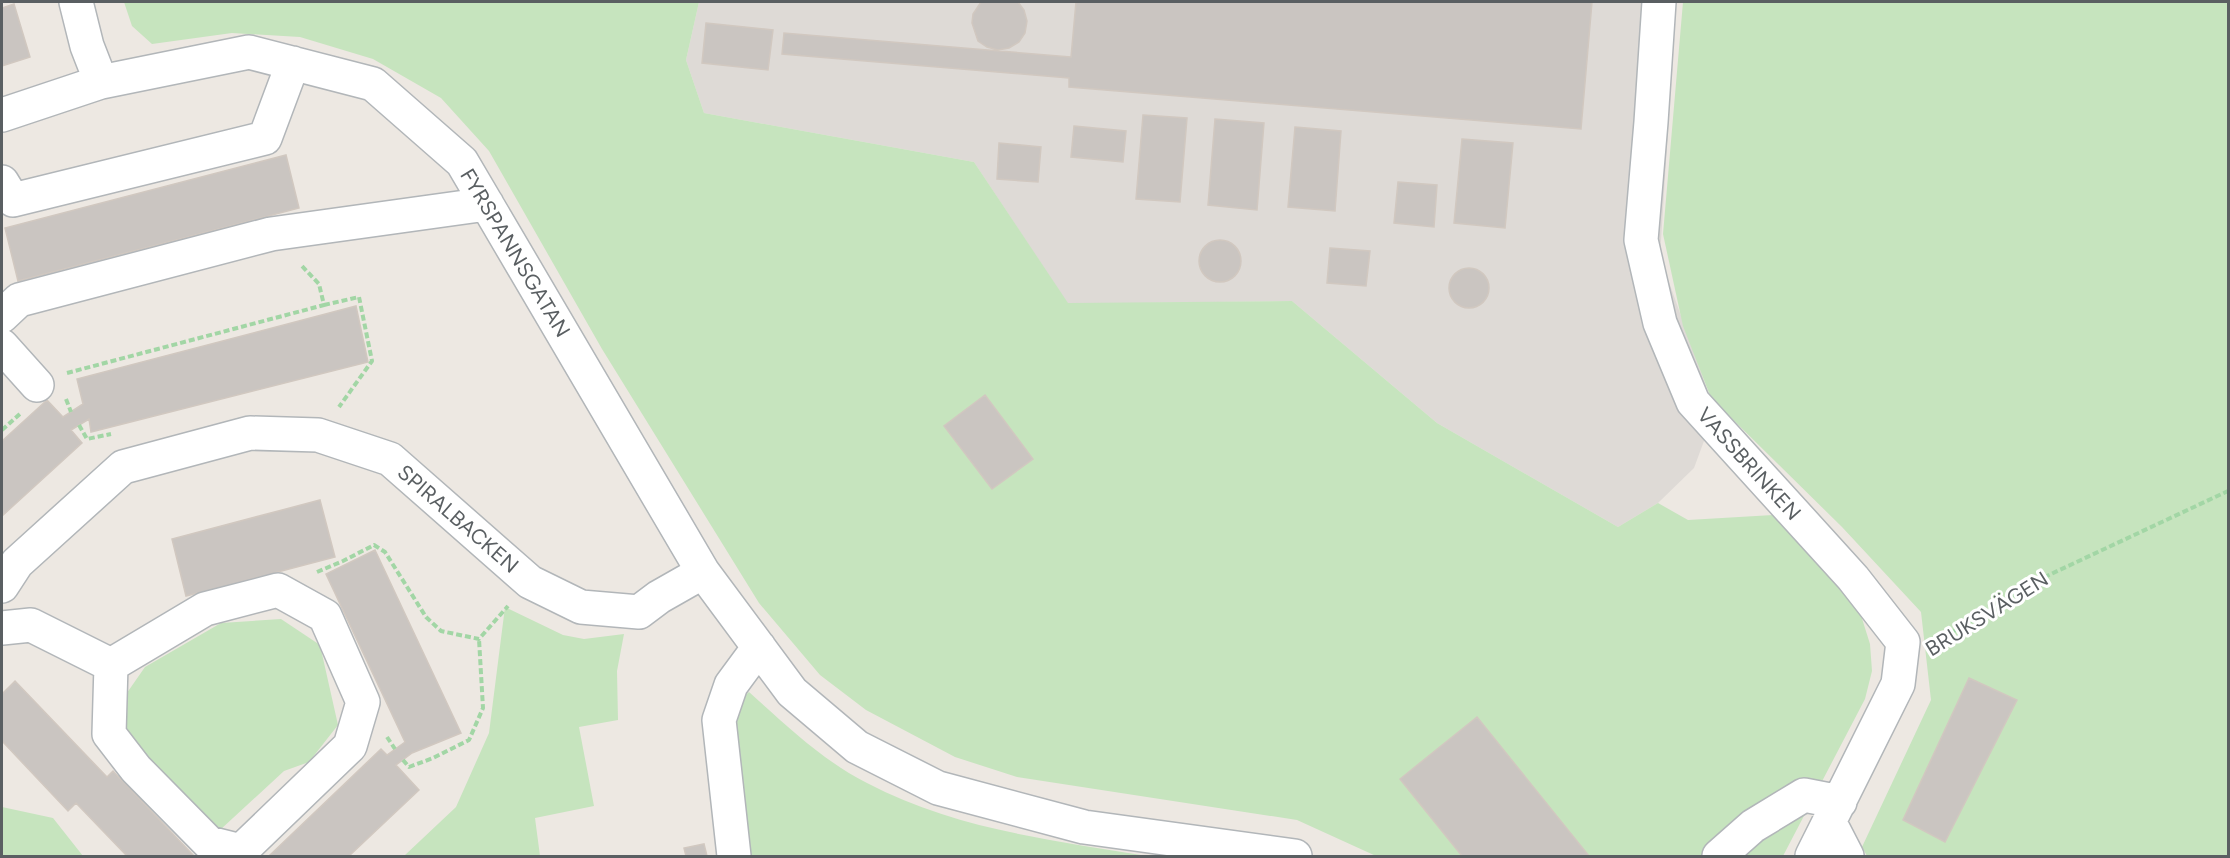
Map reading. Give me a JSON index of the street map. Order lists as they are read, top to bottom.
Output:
{
  "streets": {
    "street": ["FYRSPANNSGATAN", "VASSBRINKEN", "SPIRALBACKEN"],
    "path": ["BRUKSVÄGEN"]
  },
  "crossings": [
    ["FYRSPANNSGATAN", "SPIRALBACKEN"],
    ["VASSBRINKEN", "BRUKSVÄGEN"]
  ]
}
